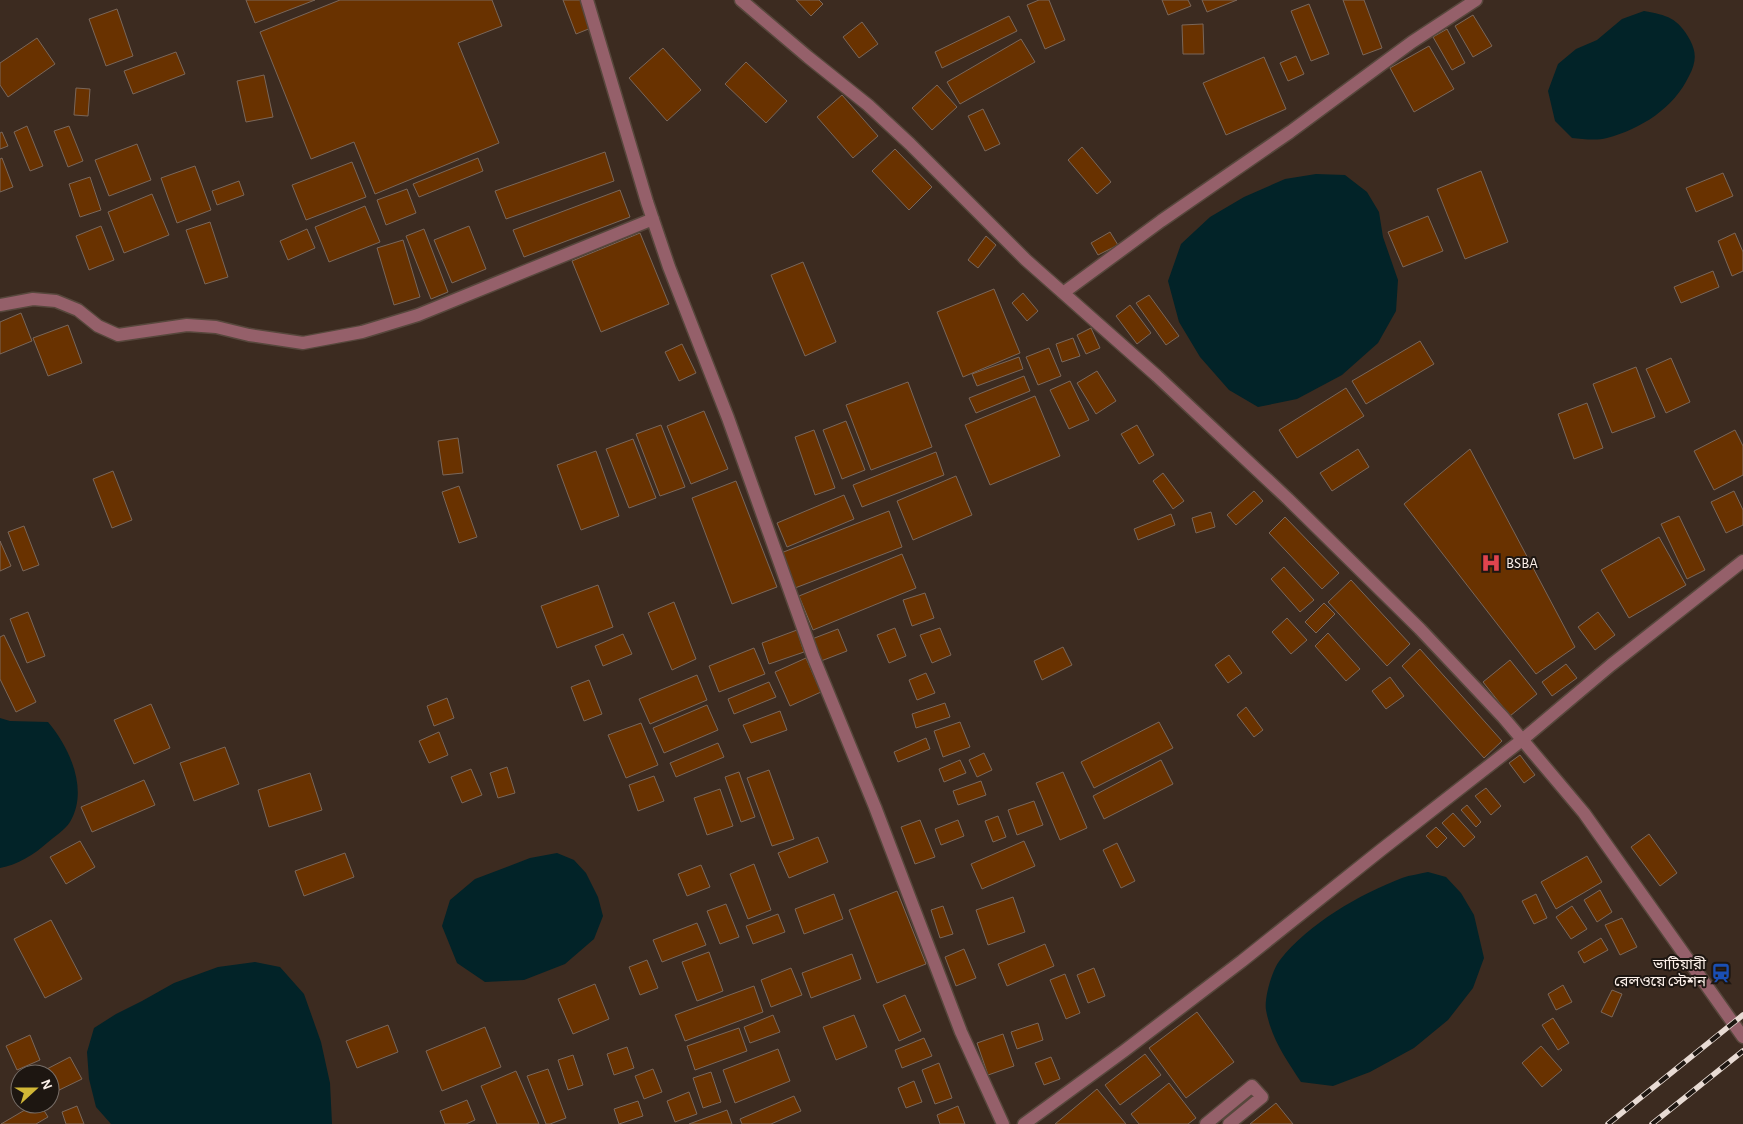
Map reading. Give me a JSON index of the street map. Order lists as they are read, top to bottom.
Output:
{
  "places": {
    "hospital": ["BSBA"],
    "station": ["ভাটিয়ারী রেলওয়ে স্টেশন"]
  },
  "north": "right"
}
